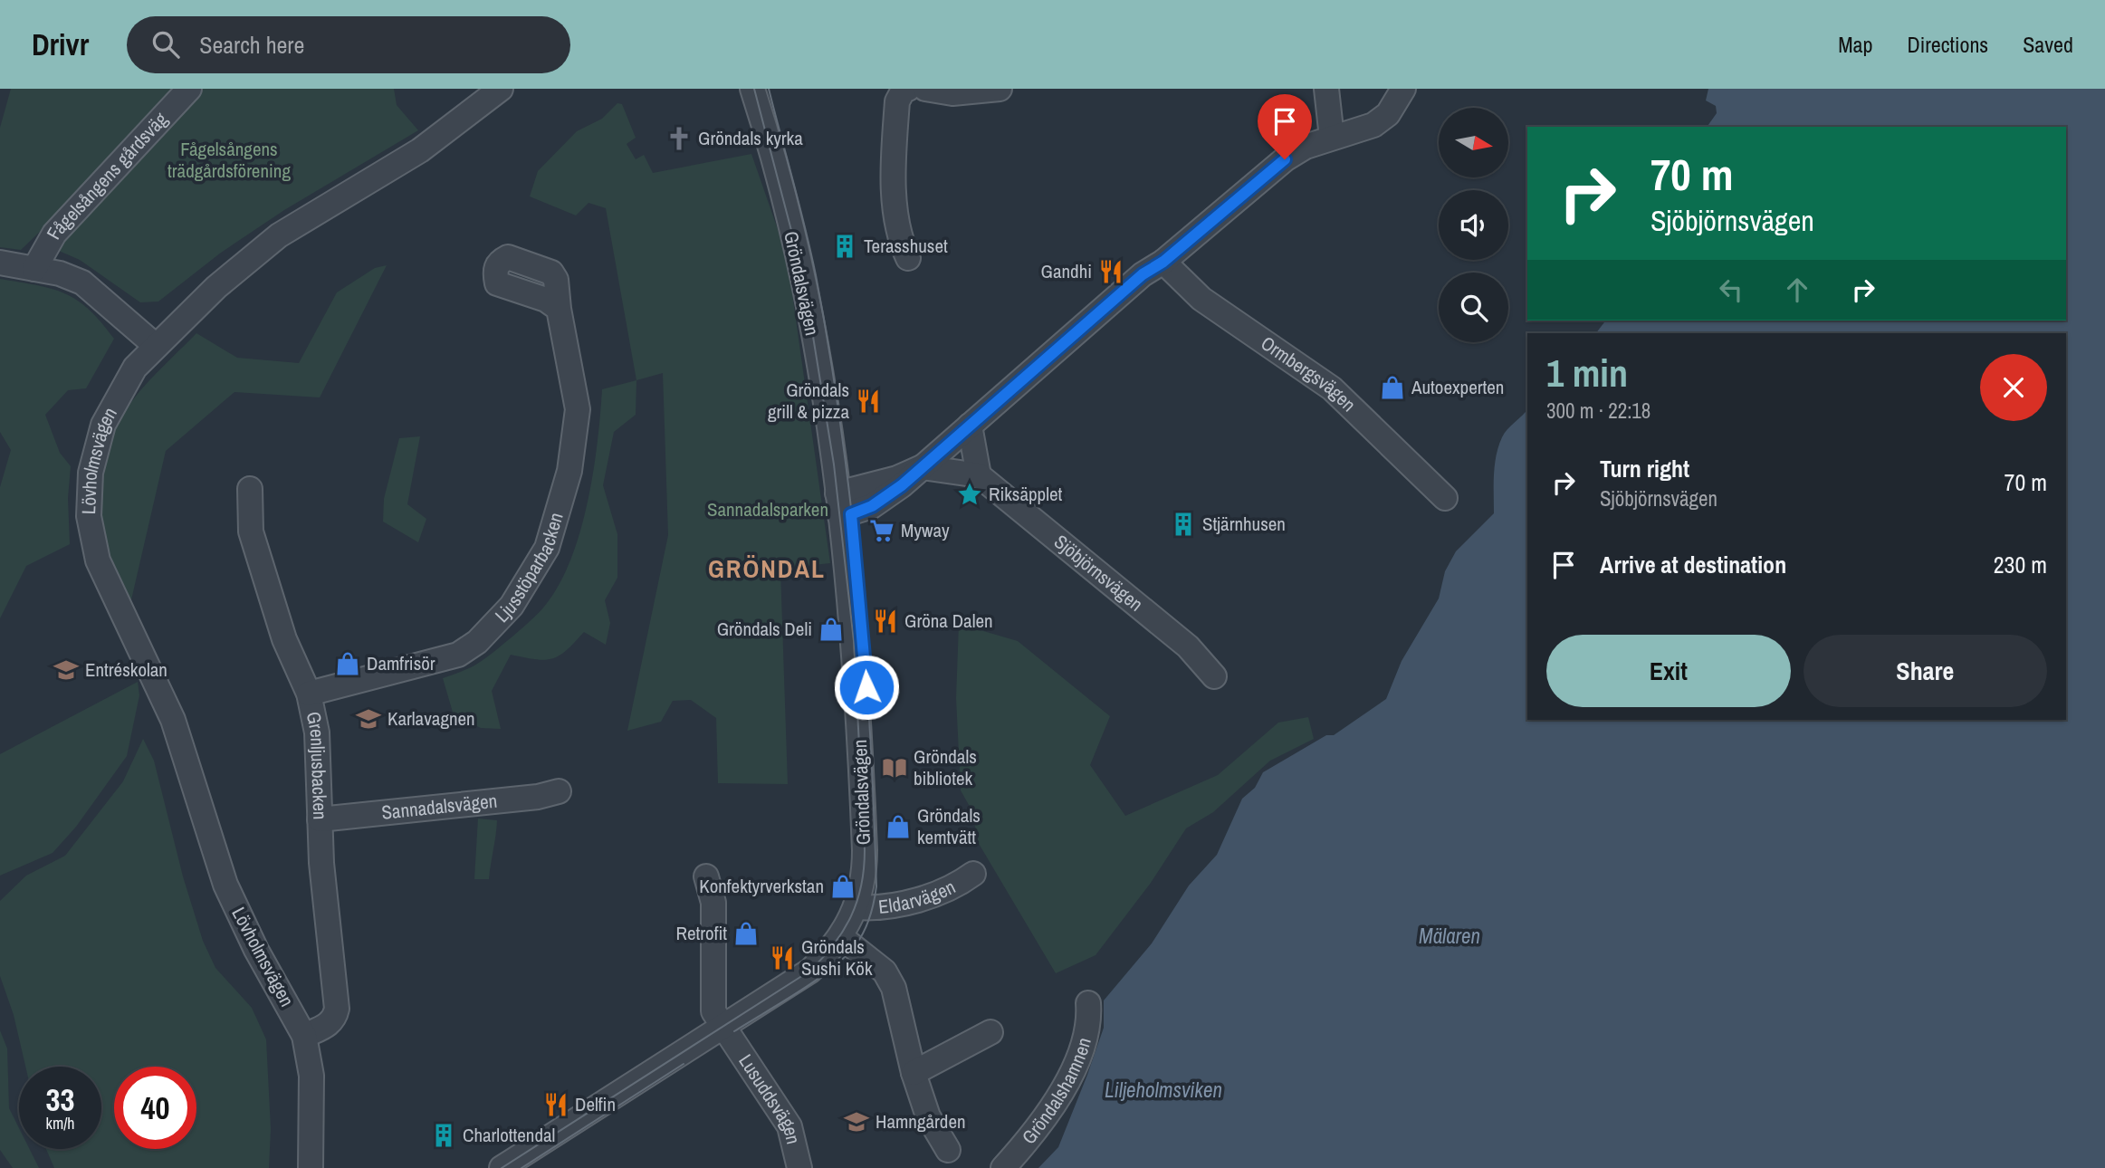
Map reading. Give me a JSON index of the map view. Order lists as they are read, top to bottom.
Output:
{
  "streets": {
    "street": [
      "Fågelsångens gårdsväg",
      "Gröndalsvägen",
      "Ormbergsvägen",
      "Lövholmsvägen",
      "Ljusstöparbacken",
      "Sjöbjörnsvägen",
      "Grenljusbacken",
      "Sannadalsvägen",
      "Eldarvägen",
      "Gröndalshamnen",
      "Lusuddsvägen"
    ]
  },
  "crossings": [
    ["Gröndalsvägen", "Eldarvägen"],
    ["Gröndalsvägen", "Lusuddsvägen"],
    ["Lövholmsvägen", "Grenljusbacken"],
    ["Ljusstöparbacken", "Grenljusbacken"],
    ["Grenljusbacken", "Sannadalsvägen"]
  ],
  "districts": ["GRÖNDAL"],
  "water": ["Mälaren", "Liljeholmsviken"],
  "parks": ["Fågelsångens trädgårdsförening", "Sannadalsparken"],
  "places": {
    "church": ["Gröndals kyrka"],
    "building": ["Terasshuset", "Stjärnhusen", "Charlottendal"],
    "restaurant": [
      "Gandhi",
      "Gröndals grill & pizza",
      "Gröna Dalen",
      "Gröndals Sushi Kök",
      "Delfin"
    ],
    "shop": [
      "Autoexperten",
      "Gröndals Deli",
      "Damfrisör",
      "Gröndals kemtvätt",
      "Konfektyrverkstan",
      "Retrofit"
    ],
    "place": ["Riksäpplet"],
    "supermarket": ["Myway"],
    "school or university": ["Entréskolan", "Karlavagnen", "Hamngården"],
    "library": ["Gröndals bibliotek"]
  },
  "north": "right",
  "page": {
    "header": "Drivr",
    "search": "Search here",
    "nav": ["Map", "Directions", "Saved"],
    "turn": ["70 m", "Sjöbjörnsvägen"],
    "heading": ["1 min", "300 m · 22:18"],
    "list": [
      {
        "name": "Turn right",
        "note": "Sjöbjörnsvägen",
        "value": "70 m"
      },
      {
        "name": "Arrive at destination",
        "value": "230 m"
      }
    ],
    "buttons": ["Exit", "Share"],
    "speed": "33 km/h",
    "limit": "40"
  }
}
